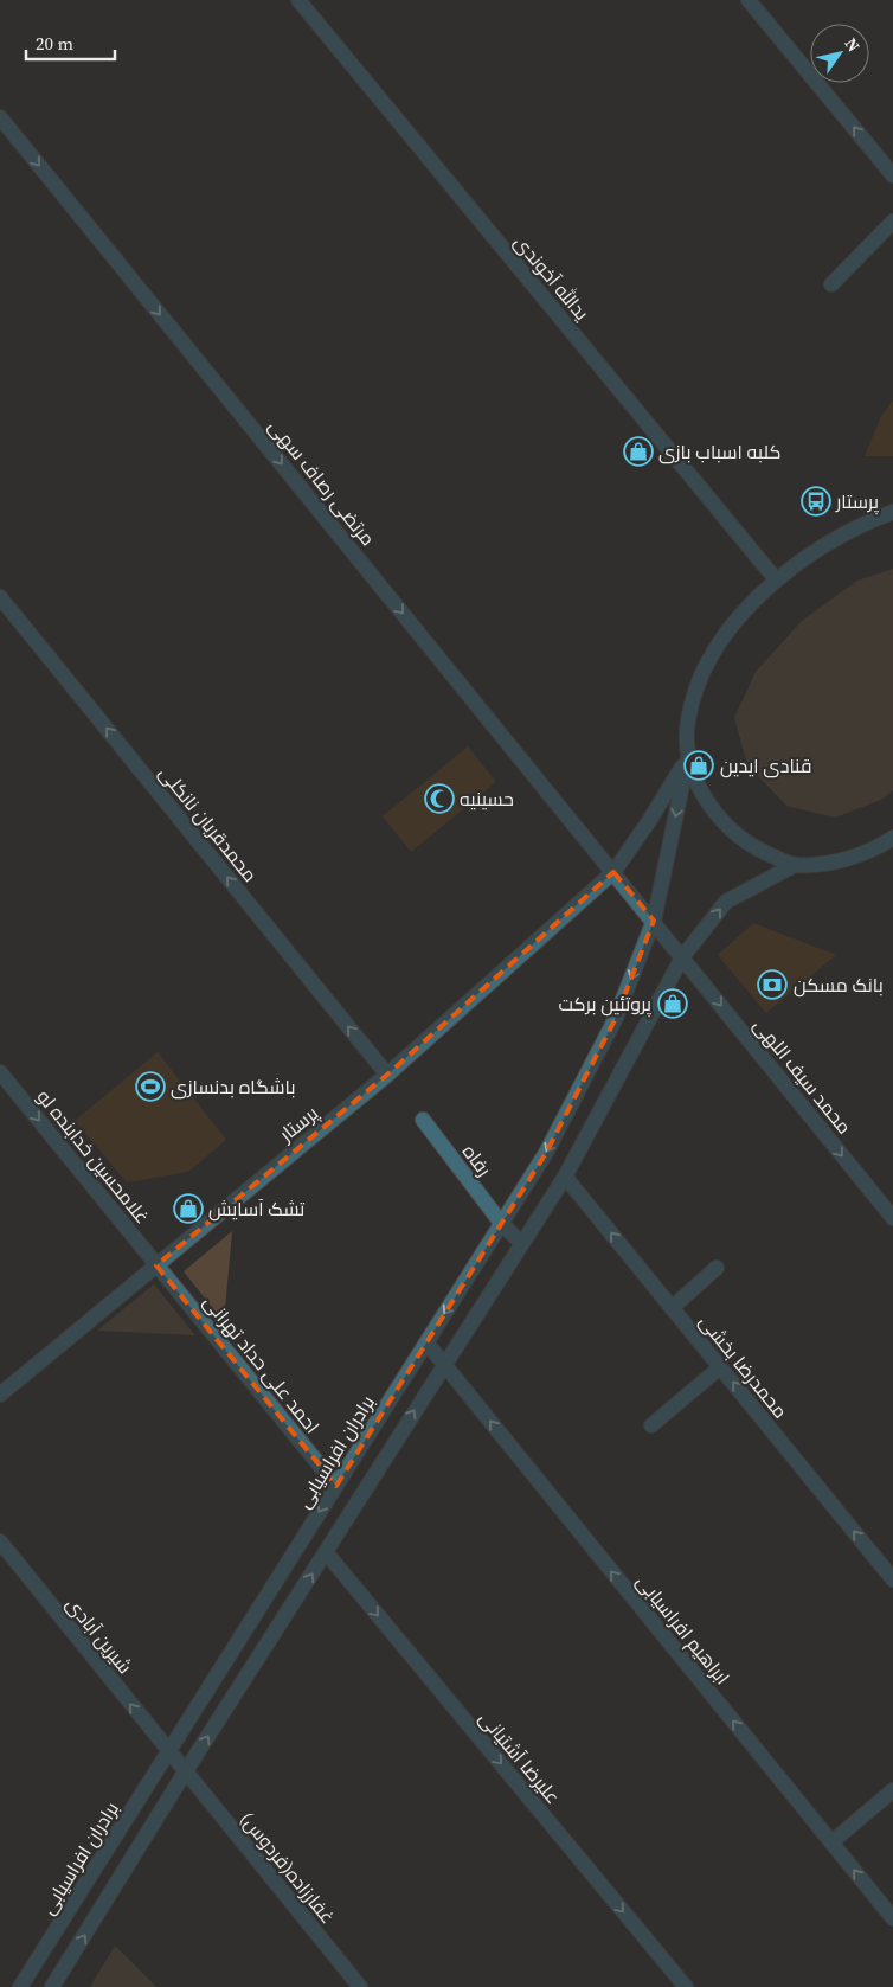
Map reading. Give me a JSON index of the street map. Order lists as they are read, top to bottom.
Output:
{
  "streets": {
    "street": [
      "یدالله آخوندی",
      "مرتضی رصاف سهی",
      "محمدقربان نانکلی",
      "محمد سیف اللهی",
      "پرستار",
      "غلامحسین خدابنده لو",
      "رفاه",
      "احمد علی حداد تهرانی",
      "محمدرضا بخشی",
      "برادران افراسیابی",
      "ابراهیم افراسیابی",
      "شیرین آبادی",
      "علیرضا آشتیانی",
      "غفارزاده(فردوس)"
    ]
  },
  "crossings": [
    ["مرتضی رصاف سهی", "محمد سیف اللهی"],
    ["مرتضی رصاف سهی", "پرستار"],
    ["مرتضی رصاف سهی", "برادران افراسیابی"],
    ["محمدقربان نانکلی", "پرستار"],
    ["محمد سیف اللهی", "برادران افراسیابی"],
    ["پرستار", "غلامحسین خدابنده لو"],
    ["پرستار", "احمد علی حداد تهرانی"],
    ["پرستار", "برادران افراسیابی"],
    ["غلامحسین خدابنده لو", "احمد علی حداد تهرانی"],
    ["رفاه", "برادران افراسیابی"],
    ["احمد علی حداد تهرانی", "برادران افراسیابی"],
    ["برادران افراسیابی", "ابراهیم افراسیابی"],
    ["برادران افراسیابی", "شیرین آبادی"],
    ["شیرین آبادی", "غفارزاده(فردوس)"]
  ],
  "one_way": [
    "مرتضی رصاف سهی",
    "محمدقربان نانکلی",
    "محمد سیف اللهی",
    "غلامحسین خدابنده لو",
    "محمدرضا بخشی",
    "ابراهیم افراسیابی",
    "شیرین آبادی",
    "علیرضا آشتیانی"
  ],
  "places": {
    "shop": [
      "کلبه اسباب بازی",
      "قنادی ایدین",
      "پروتئین برکت",
      "تشک آسایش"
    ],
    "bus stop": ["پرستار"],
    "mosque": ["حسینیه"],
    "bank": ["بانک مسکن"],
    "sports": ["باشگاه بدنسازی"]
  },
  "scale_bar": "20 m",
  "north": "top right"
}
